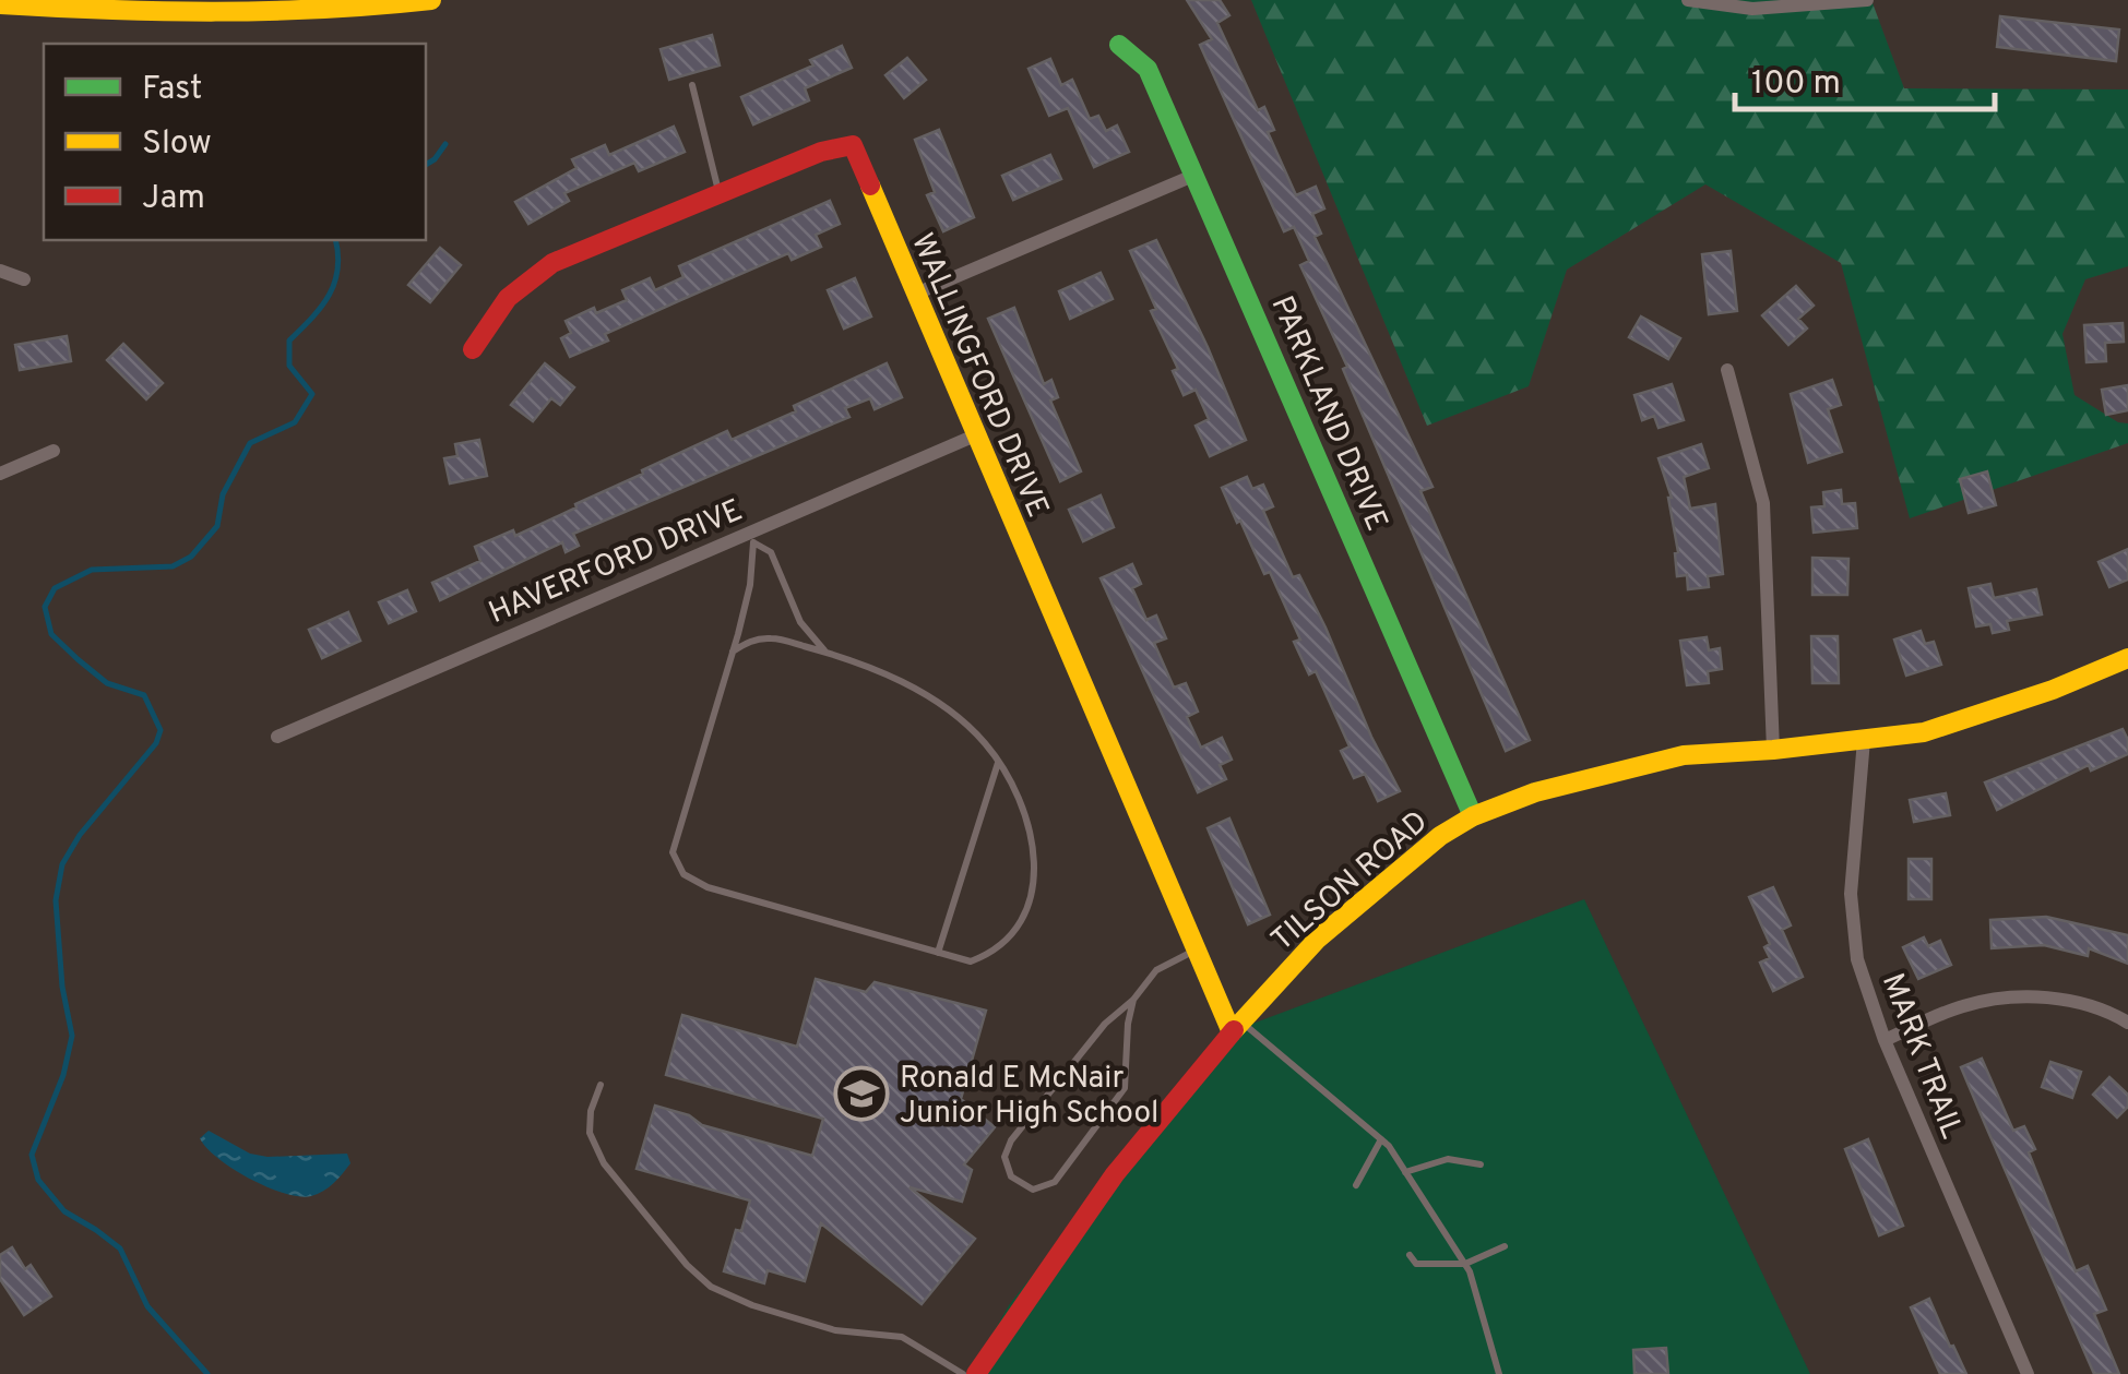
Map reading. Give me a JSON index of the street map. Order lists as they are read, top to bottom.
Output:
{
  "streets": {
    "main road": ["WALLINGFORD DRIVE", "PARKLAND DRIVE", "TILSON ROAD"],
    "street": ["HAVERFORD DRIVE", "MARK TRAIL"]
  },
  "crossings": [
    ["WALLINGFORD DRIVE", "HAVERFORD DRIVE"],
    ["WALLINGFORD DRIVE", "TILSON ROAD"],
    ["PARKLAND DRIVE", "TILSON ROAD"],
    ["TILSON ROAD", "MARK TRAIL"]
  ],
  "places": {
    "school or university": ["Ronald E McNair Junior High School"]
  },
  "legend": ["Fast", "Slow", "Jam"],
  "scale_bar": "100 m"
}
